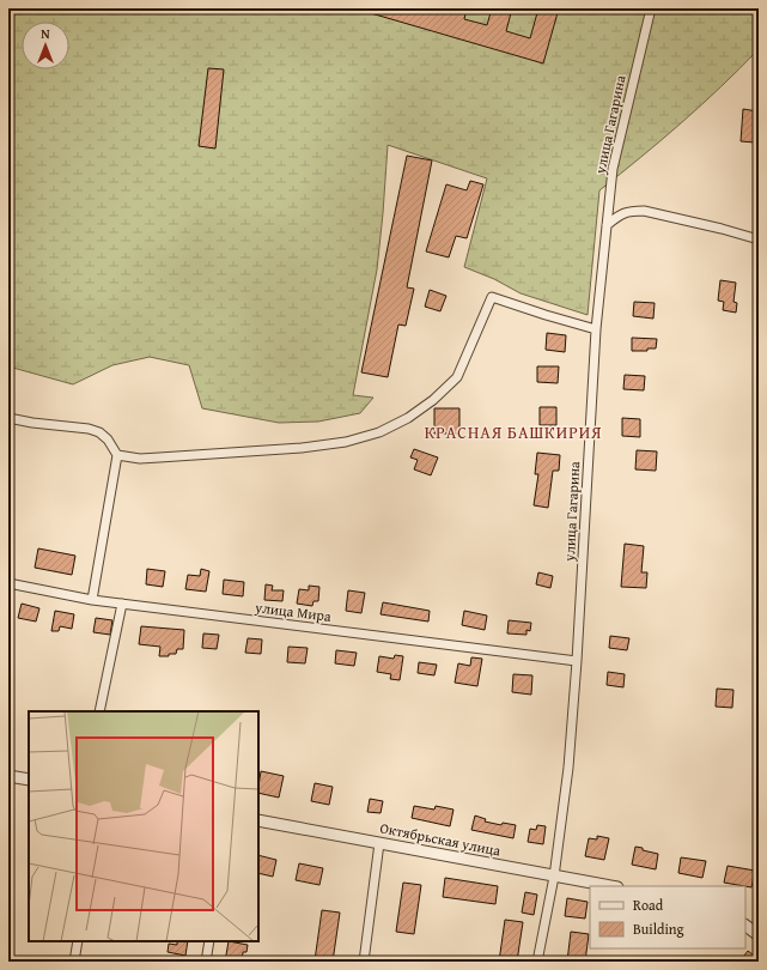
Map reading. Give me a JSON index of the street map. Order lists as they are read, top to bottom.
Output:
{
  "streets": {
    "street": ["улица Гагарина", "улица Мира", "Октябрьская улица"]
  },
  "crossings": [
    ["улица Гагарина", "улица Мира"],
    ["улица Гагарина", "Октябрьская улица"]
  ],
  "districts": ["КРАСНАЯ БАШКИРИЯ"],
  "legend": ["Road", "Building"],
  "north": "top"
}
